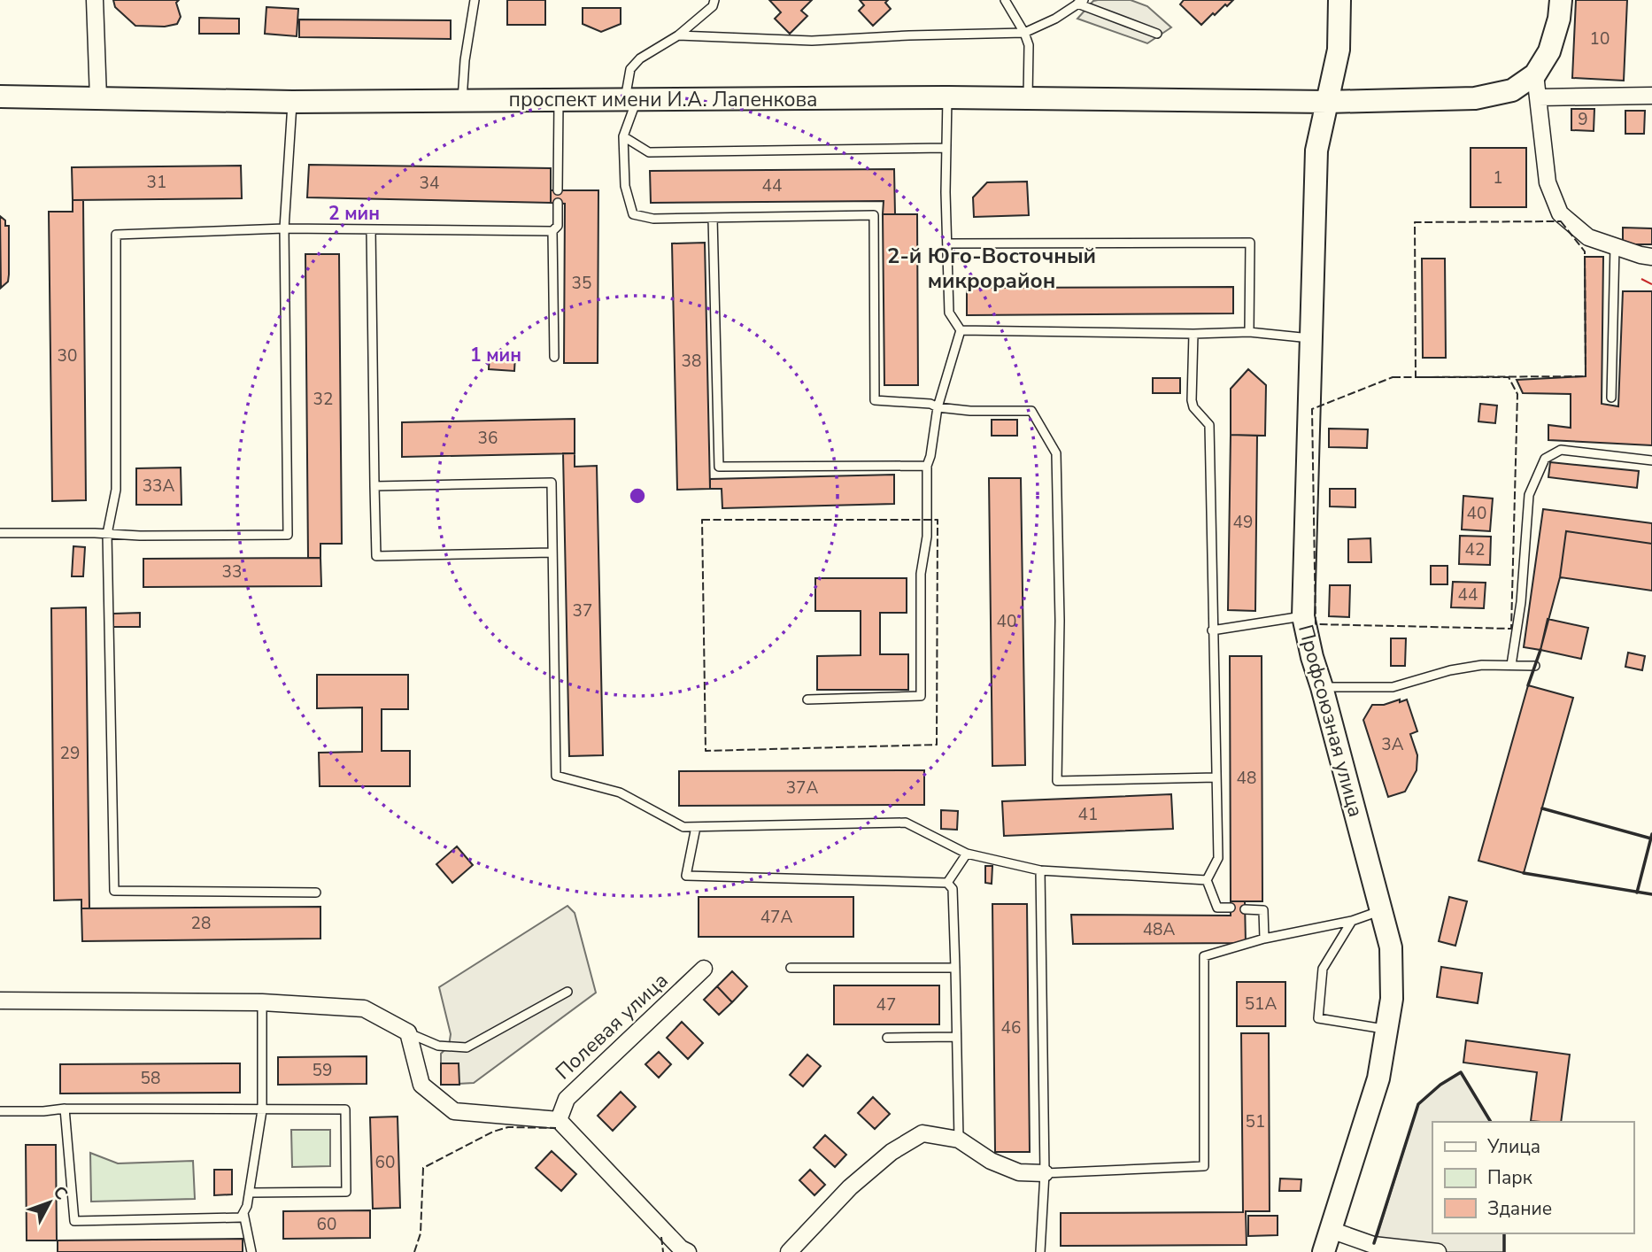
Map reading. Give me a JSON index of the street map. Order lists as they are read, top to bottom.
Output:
{
  "streets": {
    "main road": ["проспект имени И.А. Лапенкова", "Профсоюзная улица"],
    "street": ["Полевая улица"]
  },
  "crossings": [
    ["проспект имени И.А. Лапенкова", "Профсоюзная улица"]
  ],
  "districts": ["2-й Юго-Восточный микрорайон"],
  "house_numbers": [
    "10",
    "9",
    "1",
    "31",
    "34",
    "44",
    "35",
    "30",
    "38",
    "32",
    "36",
    "33А",
    "40",
    "49",
    "42",
    "33",
    "44",
    "37",
    "40",
    "3А",
    "29",
    "48",
    "37А",
    "41",
    "47А",
    "28",
    "48А",
    "51А",
    "47",
    "46",
    "59",
    "58",
    "51",
    "60",
    "60"
  ],
  "legend": ["Улица", "Парк", "Здание"],
  "north": "top right",
  "rings": ["2 мин", "1 мин"]
}
